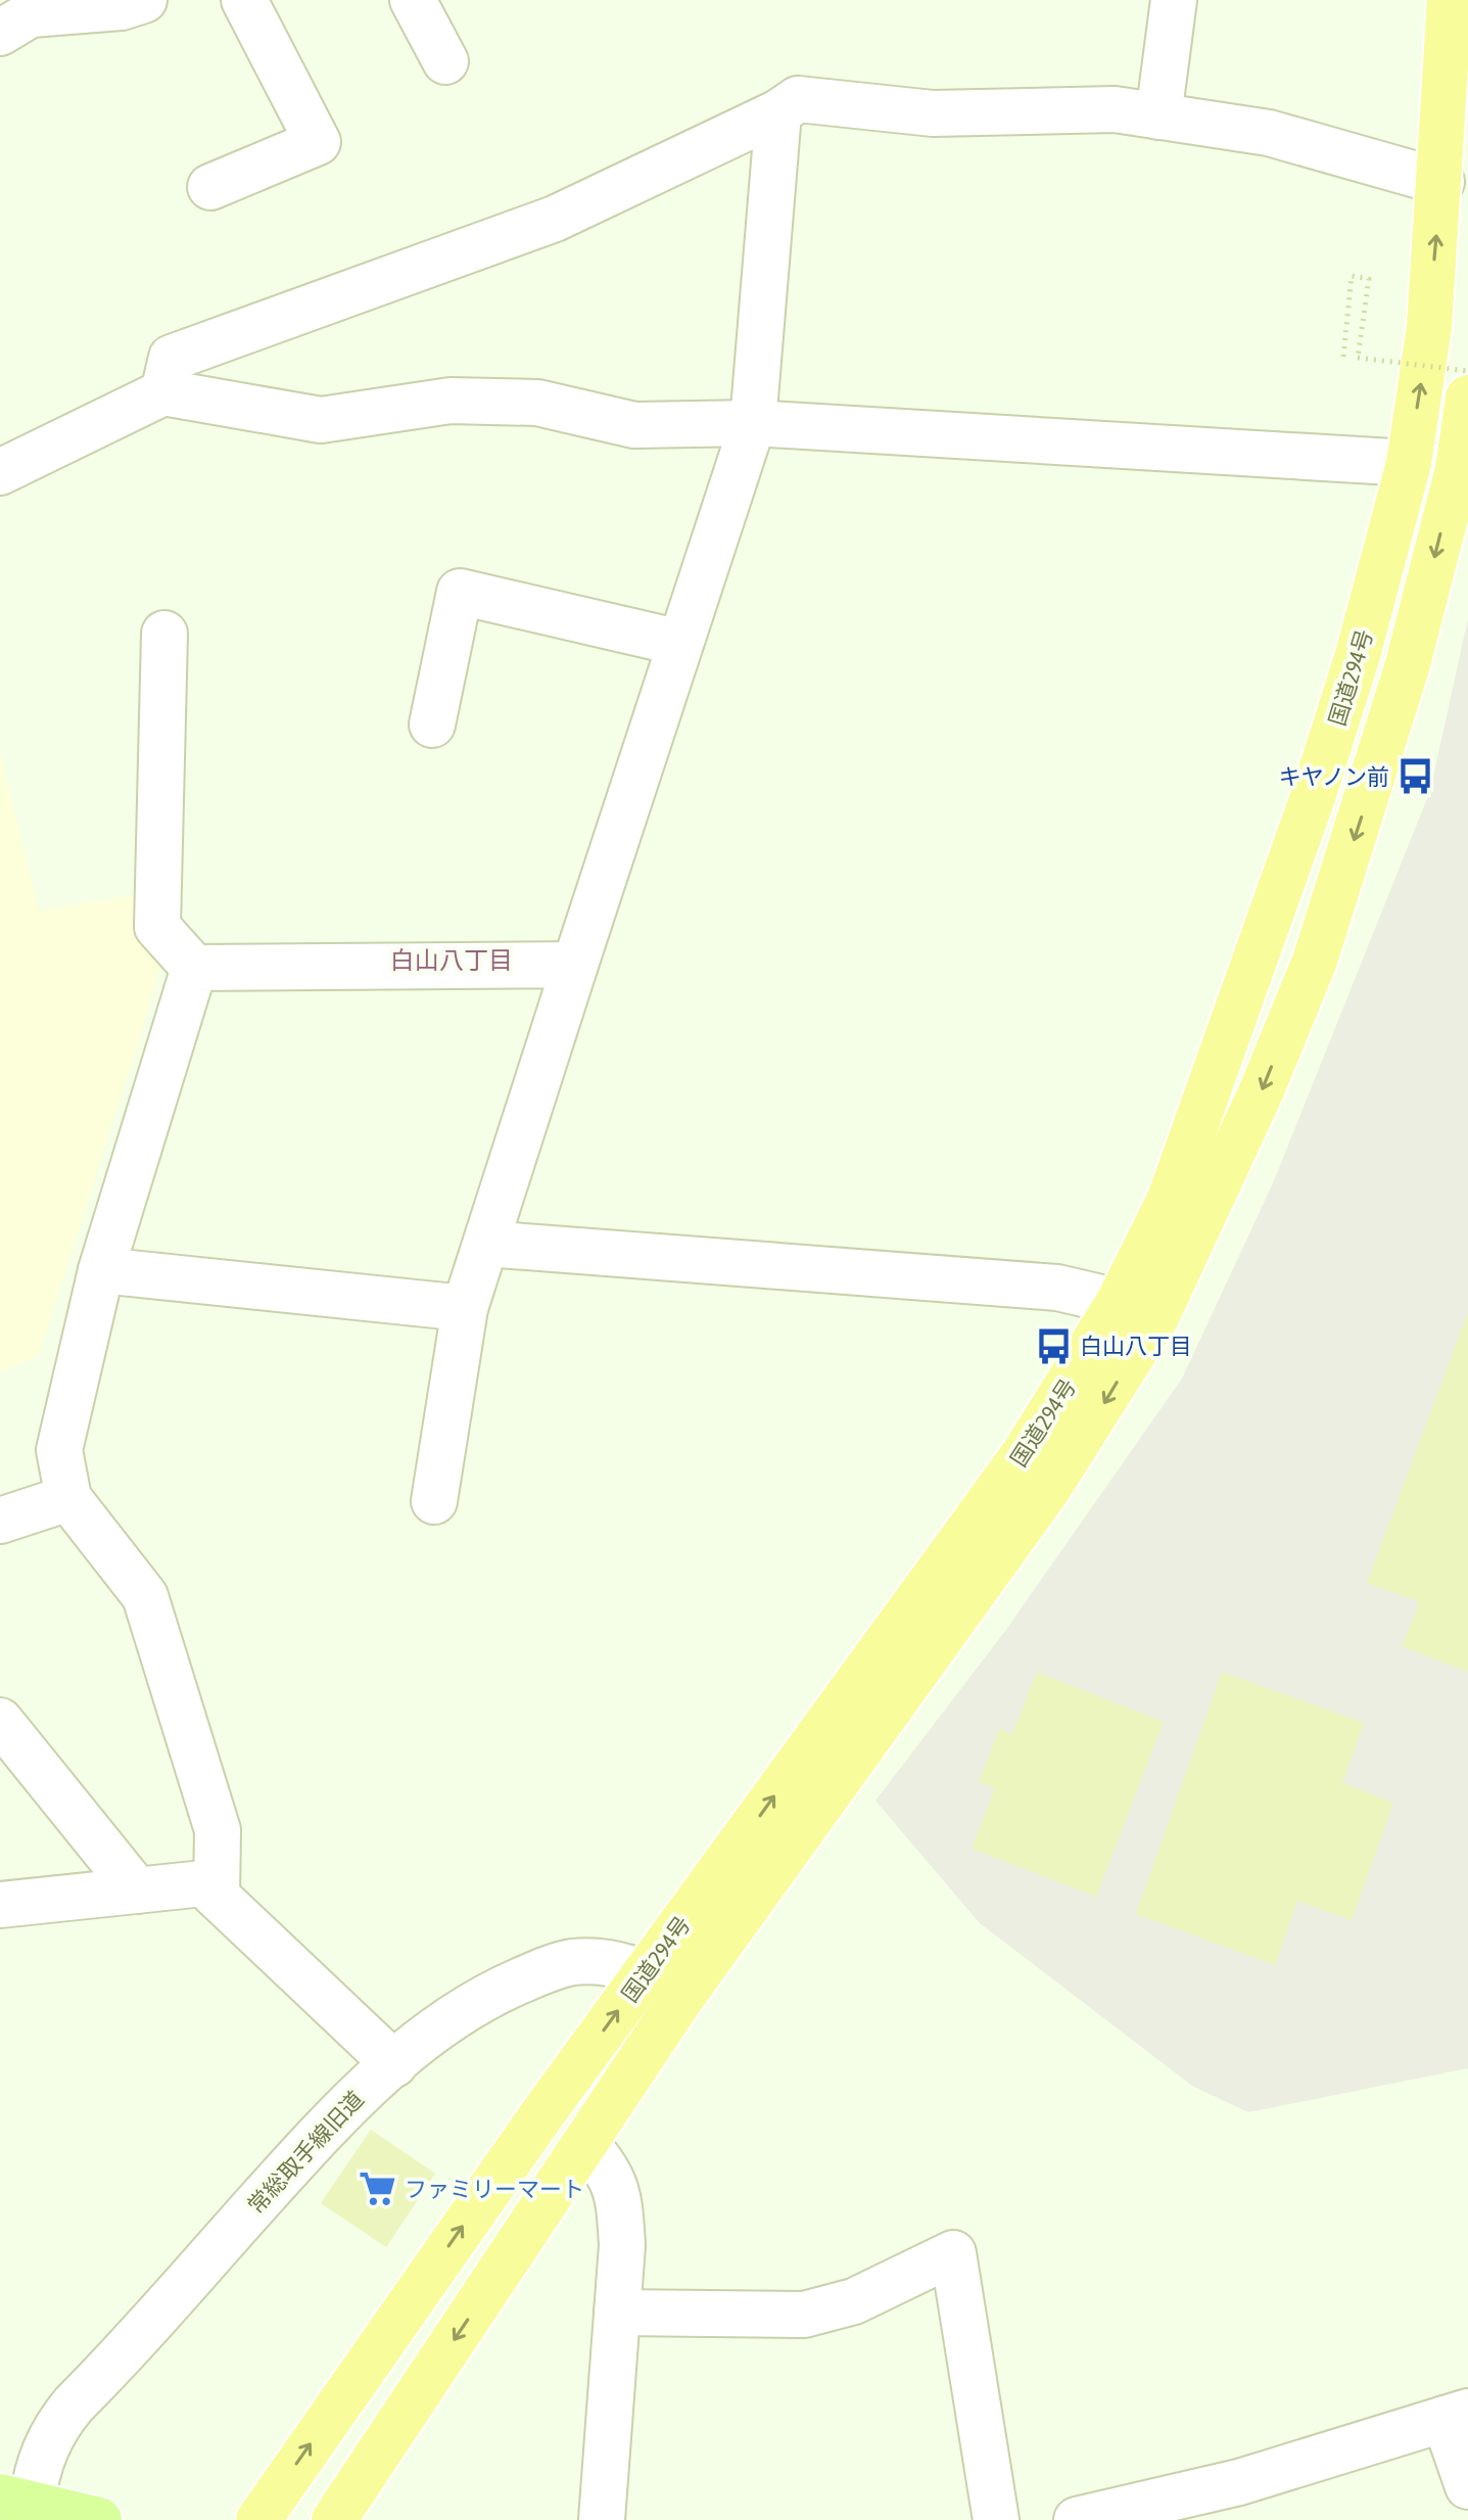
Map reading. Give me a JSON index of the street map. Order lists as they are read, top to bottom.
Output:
{
  "streets": {
    "highway": ["国道294号"],
    "street": ["常総取手線旧道"]
  },
  "crossings": [
    ["国道294号", "常総取手線旧道"]
  ],
  "districts": ["白山八丁目"],
  "places": {
    "bus stop": ["キヤノン前", "白山八丁目"],
    "supermarket": ["ファミリーマート"]
  }
}
